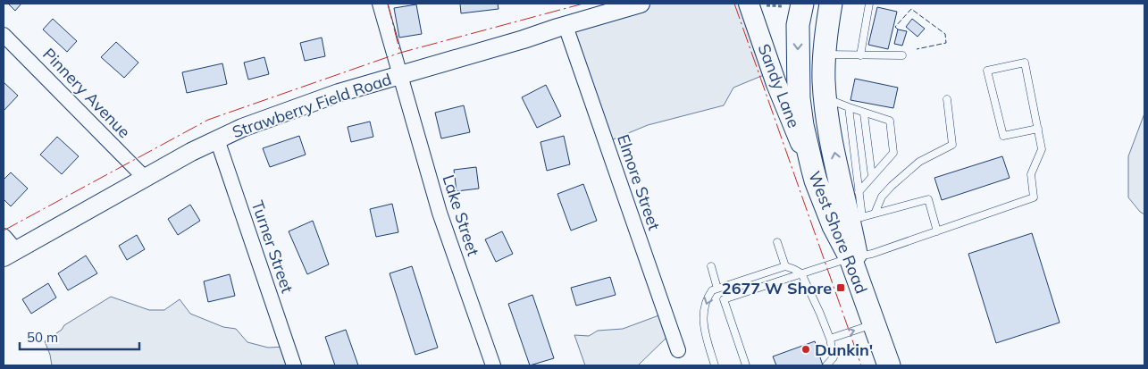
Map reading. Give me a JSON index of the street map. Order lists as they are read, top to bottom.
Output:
{
  "streets": {
    "main road": ["Sandy Lane", "West Shore Road"],
    "street": [
      "Pinnery Avenue",
      "Strawberry Field Road",
      "Elmore Street",
      "Lake Street",
      "Turner Street"
    ]
  },
  "crossings": [
    ["Sandy Lane", "West Shore Road"],
    ["Pinnery Avenue", "Strawberry Field Road"],
    ["Strawberry Field Road", "Elmore Street"],
    ["Strawberry Field Road", "Lake Street"],
    ["Strawberry Field Road", "Turner Street"]
  ],
  "places": {
    "transit": ["2677 W Shore"],
    "other": ["Dunkin'"]
  },
  "scale_bar": "50 m"
}
